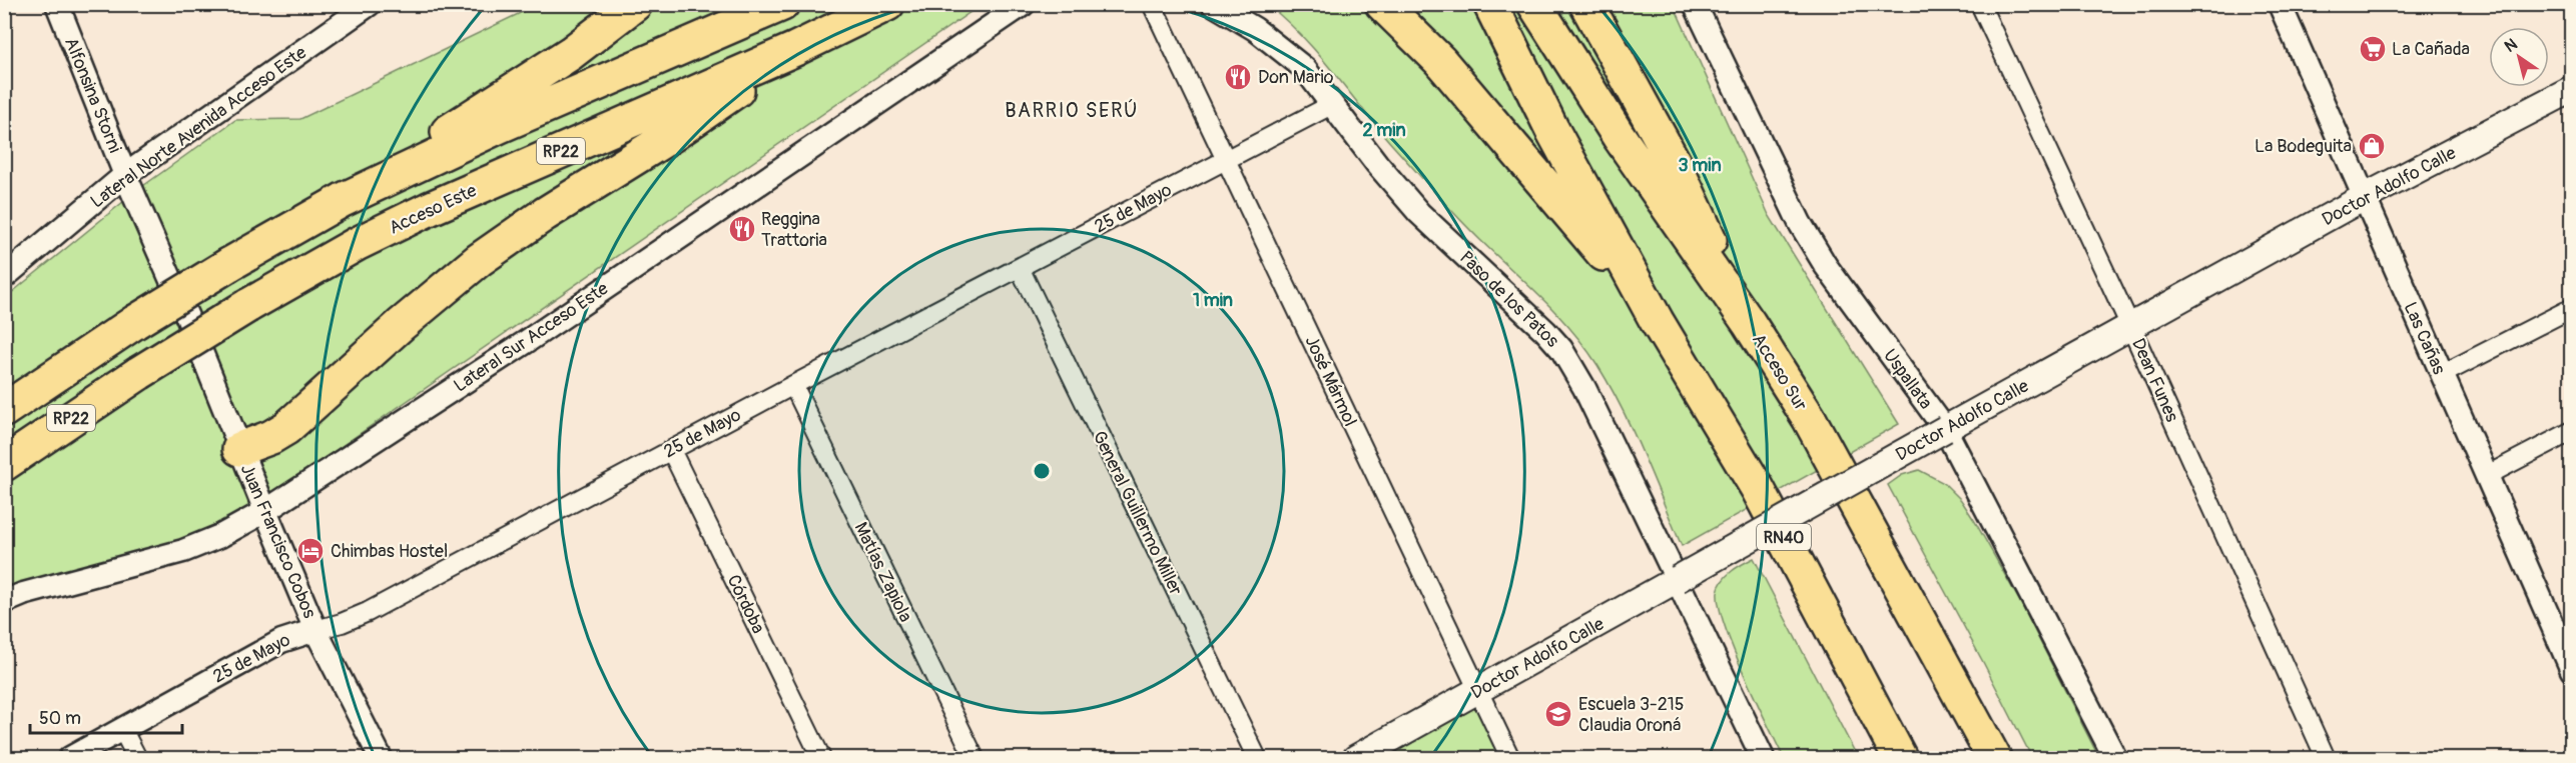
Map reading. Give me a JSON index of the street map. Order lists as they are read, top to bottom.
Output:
{
  "streets": {
    "highway": [
      "RP22",
      "Acceso Este",
      "Acceso Sur",
      "RN40"
    ],
    "main road": ["Doctor Adolfo Calle"],
    "street": [
      "Alfonsina Storni",
      "Lateral Norte Avenida Acceso Este",
      "25 de Mayo",
      "Paso de los Patos",
      "Lateral Sur Acceso Este",
      "Las Cañas",
      "Uspallata",
      "Dean Funes",
      "José Mármol",
      "General Guillermo Miller",
      "Juan Francisco Cobos",
      "Matías Zapiola",
      "Córdoba"
    ]
  },
  "crossings": [
    ["Alfonsina Storni", "Lateral Norte Avenida Acceso Este"],
    ["Alfonsina Storni", "Juan Francisco Cobos"],
    ["Doctor Adolfo Calle", "Paso de los Patos"],
    ["Doctor Adolfo Calle", "Las Cañas"],
    ["Doctor Adolfo Calle", "Uspallata"],
    ["Doctor Adolfo Calle", "Dean Funes"],
    ["Doctor Adolfo Calle", "José Mármol"],
    ["25 de Mayo", "Paso de los Patos"],
    ["25 de Mayo", "José Mármol"],
    ["25 de Mayo", "General Guillermo Miller"],
    ["25 de Mayo", "Juan Francisco Cobos"],
    ["25 de Mayo", "Matías Zapiola"],
    ["25 de Mayo", "Córdoba"],
    ["Lateral Sur Acceso Este", "Juan Francisco Cobos"]
  ],
  "districts": ["BARRIO SERÚ"],
  "places": {
    "supermarket": ["La Cañada"],
    "restaurant": ["Don Mario", "Reggina Trattoria"],
    "shop": ["La Bodeguita"],
    "hotel": ["Chimbas Hostel"],
    "school or university": ["Escuela 3-215 Claudia Oroná"]
  },
  "scale_bar": "50 m",
  "north": "top left",
  "rings": ["2 min", "3 min", "1 min"]
}
